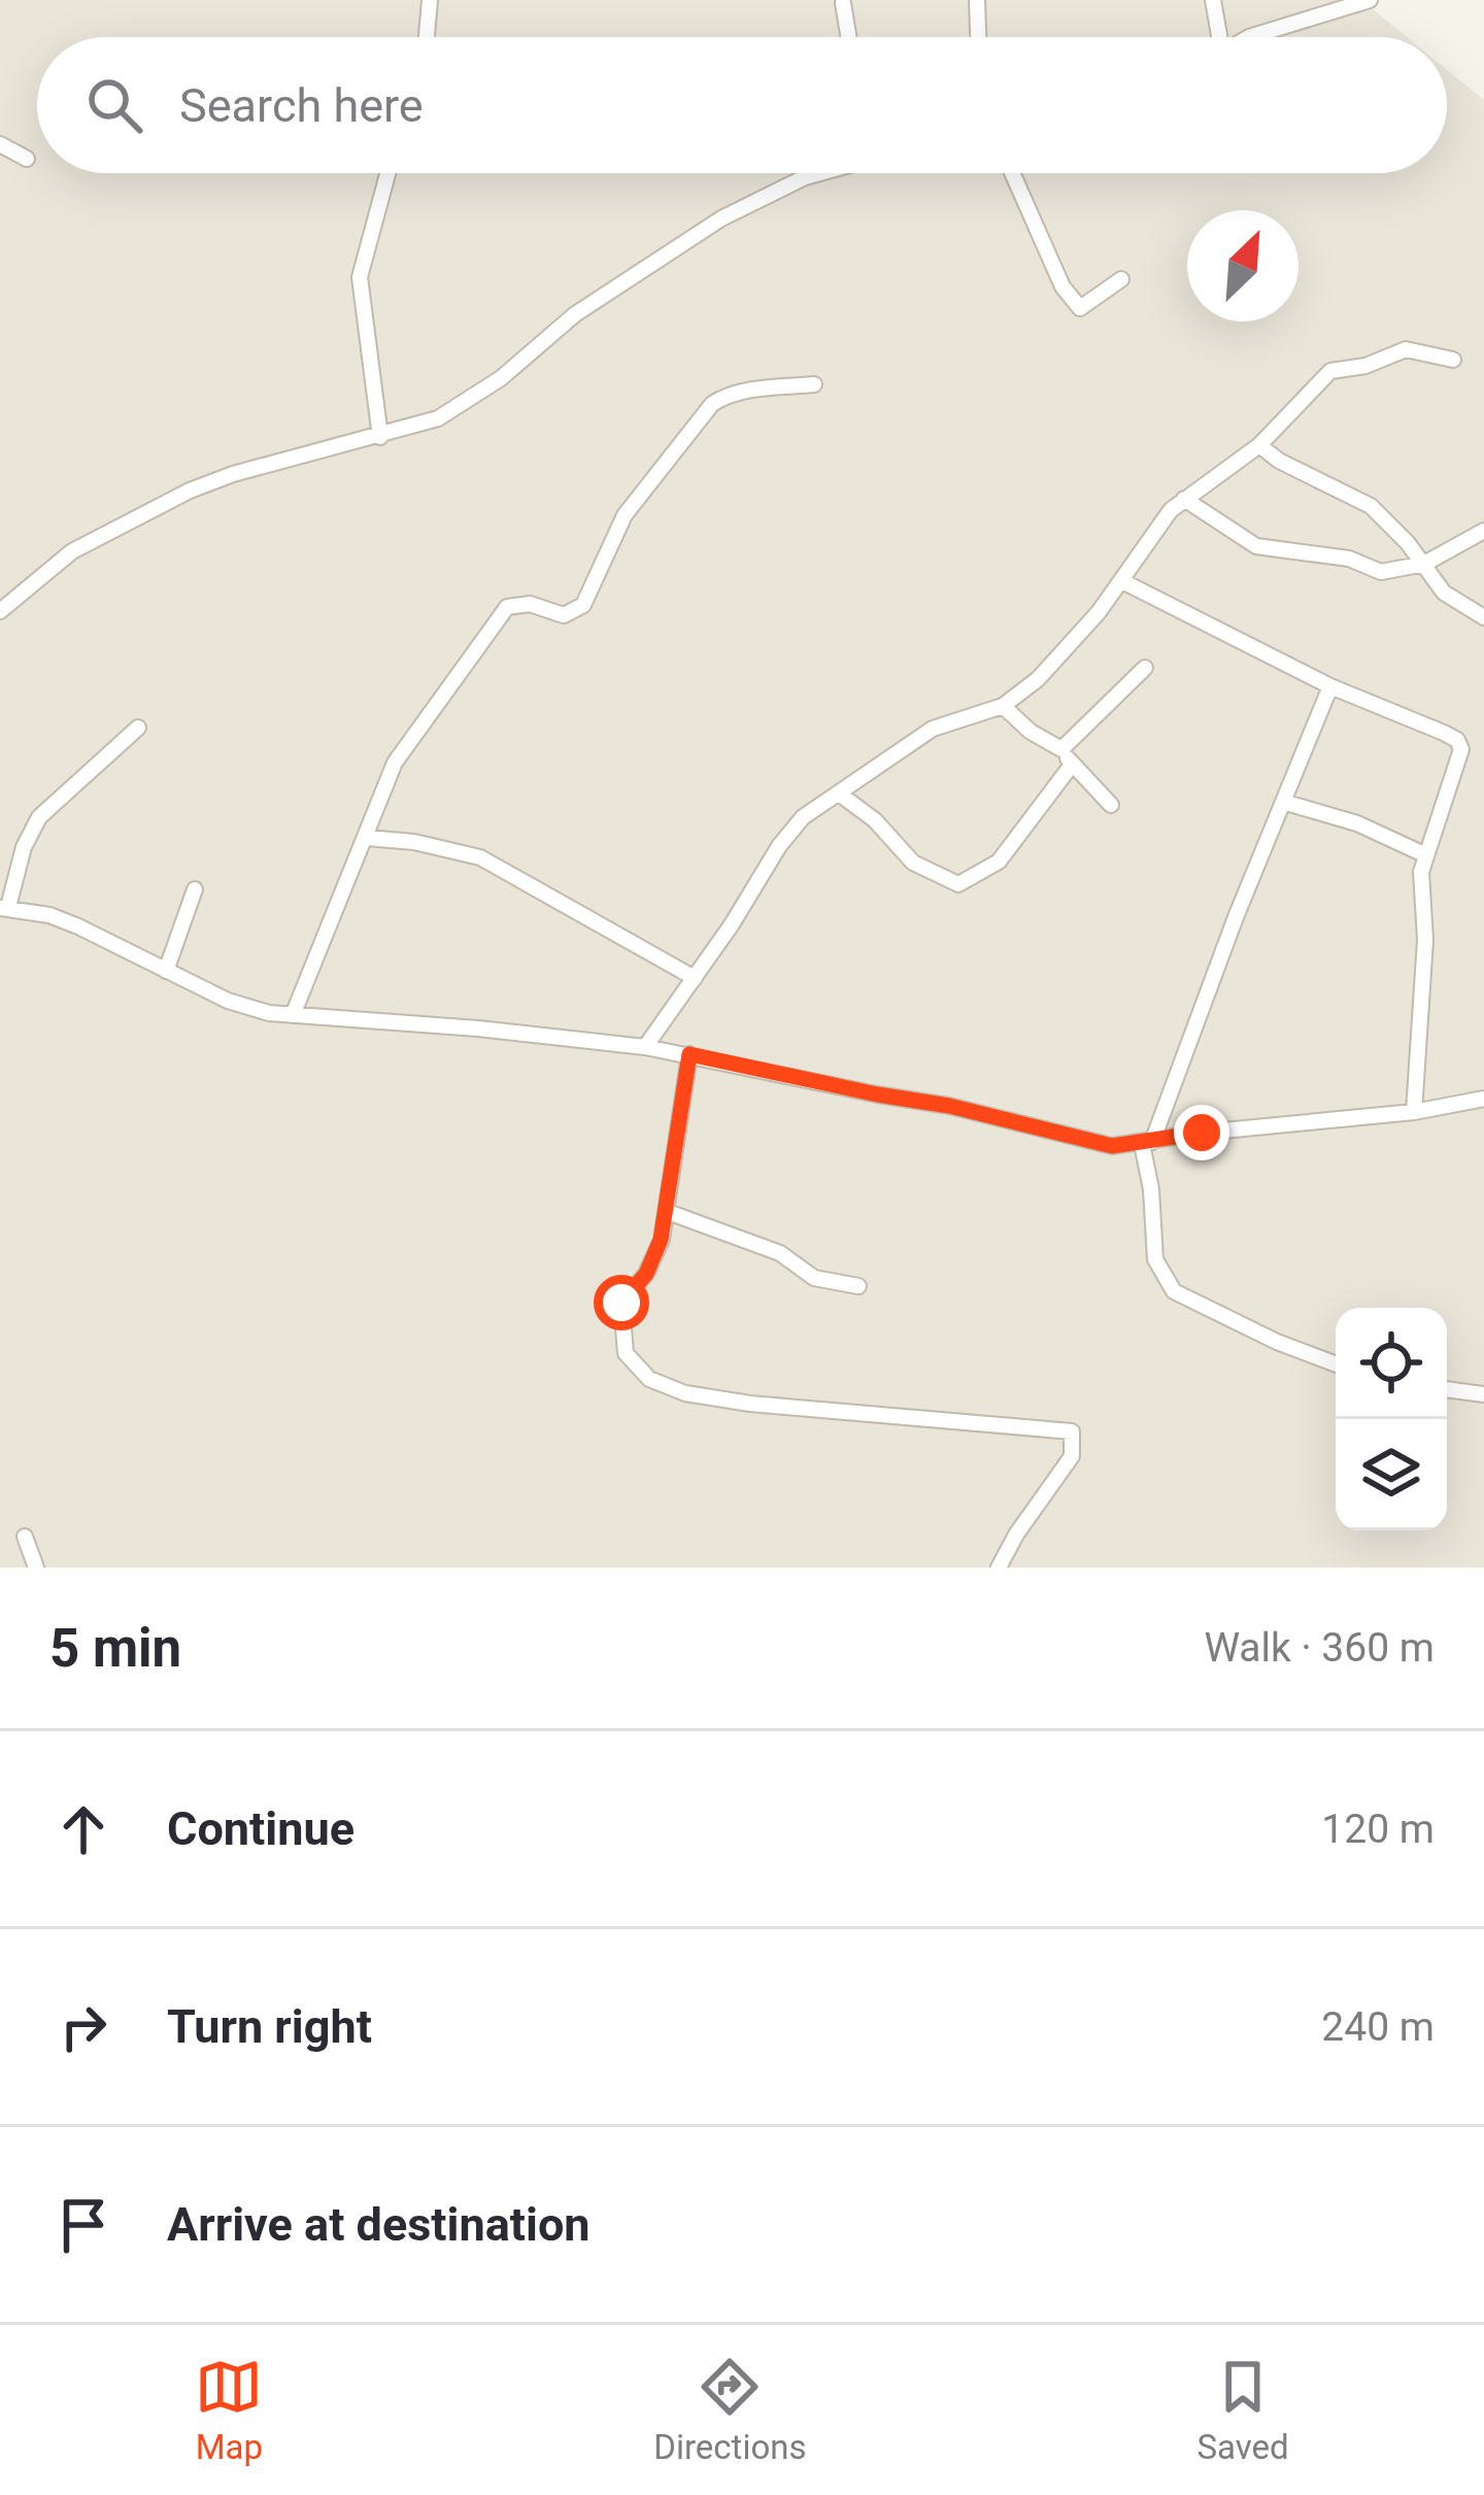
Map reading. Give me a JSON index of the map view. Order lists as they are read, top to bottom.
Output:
{
  "north": "top right",
  "page": {
    "search": "Search here",
    "heading": ["5 min", "Walk · 360 m"],
    "list": [
      ["Continue", "120 m"],
      ["Turn right", "240 m"],
      "Arrive at destination"
    ],
    "nav": ["Map", "Directions", "Saved"]
  }
}
